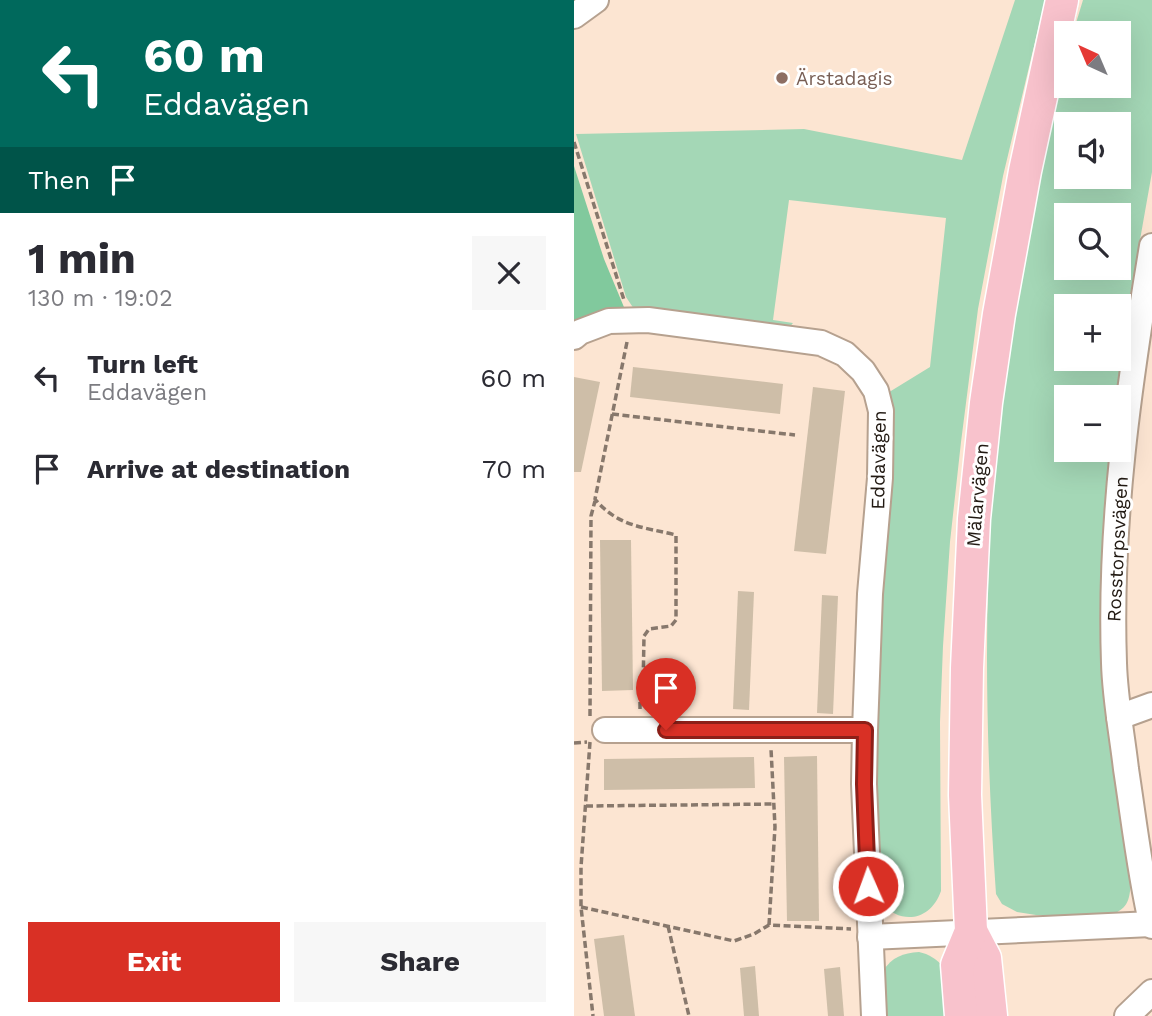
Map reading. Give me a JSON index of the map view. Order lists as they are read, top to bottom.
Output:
{
  "streets": {
    "main road": ["Mälarvägen"],
    "street": ["Eddavägen", "Rosstorpsvägen"]
  },
  "crossings": [
    ["Mälarvägen", "Rosstorpsvägen"]
  ],
  "places": ["Ärstadagis"],
  "north": "top left",
  "page": {
    "turn": ["60 m", "Eddavägen"],
    "map_buttons": ["+", "−"],
    "then": "Then",
    "heading": ["1 min", "130 m · 19:02"],
    "list": [
      {
        "name": "Turn left",
        "note": "Eddavägen",
        "value": "60 m"
      },
      {
        "name": "Arrive at destination",
        "value": "70 m"
      }
    ],
    "buttons": ["Exit", "Share"]
  }
}
